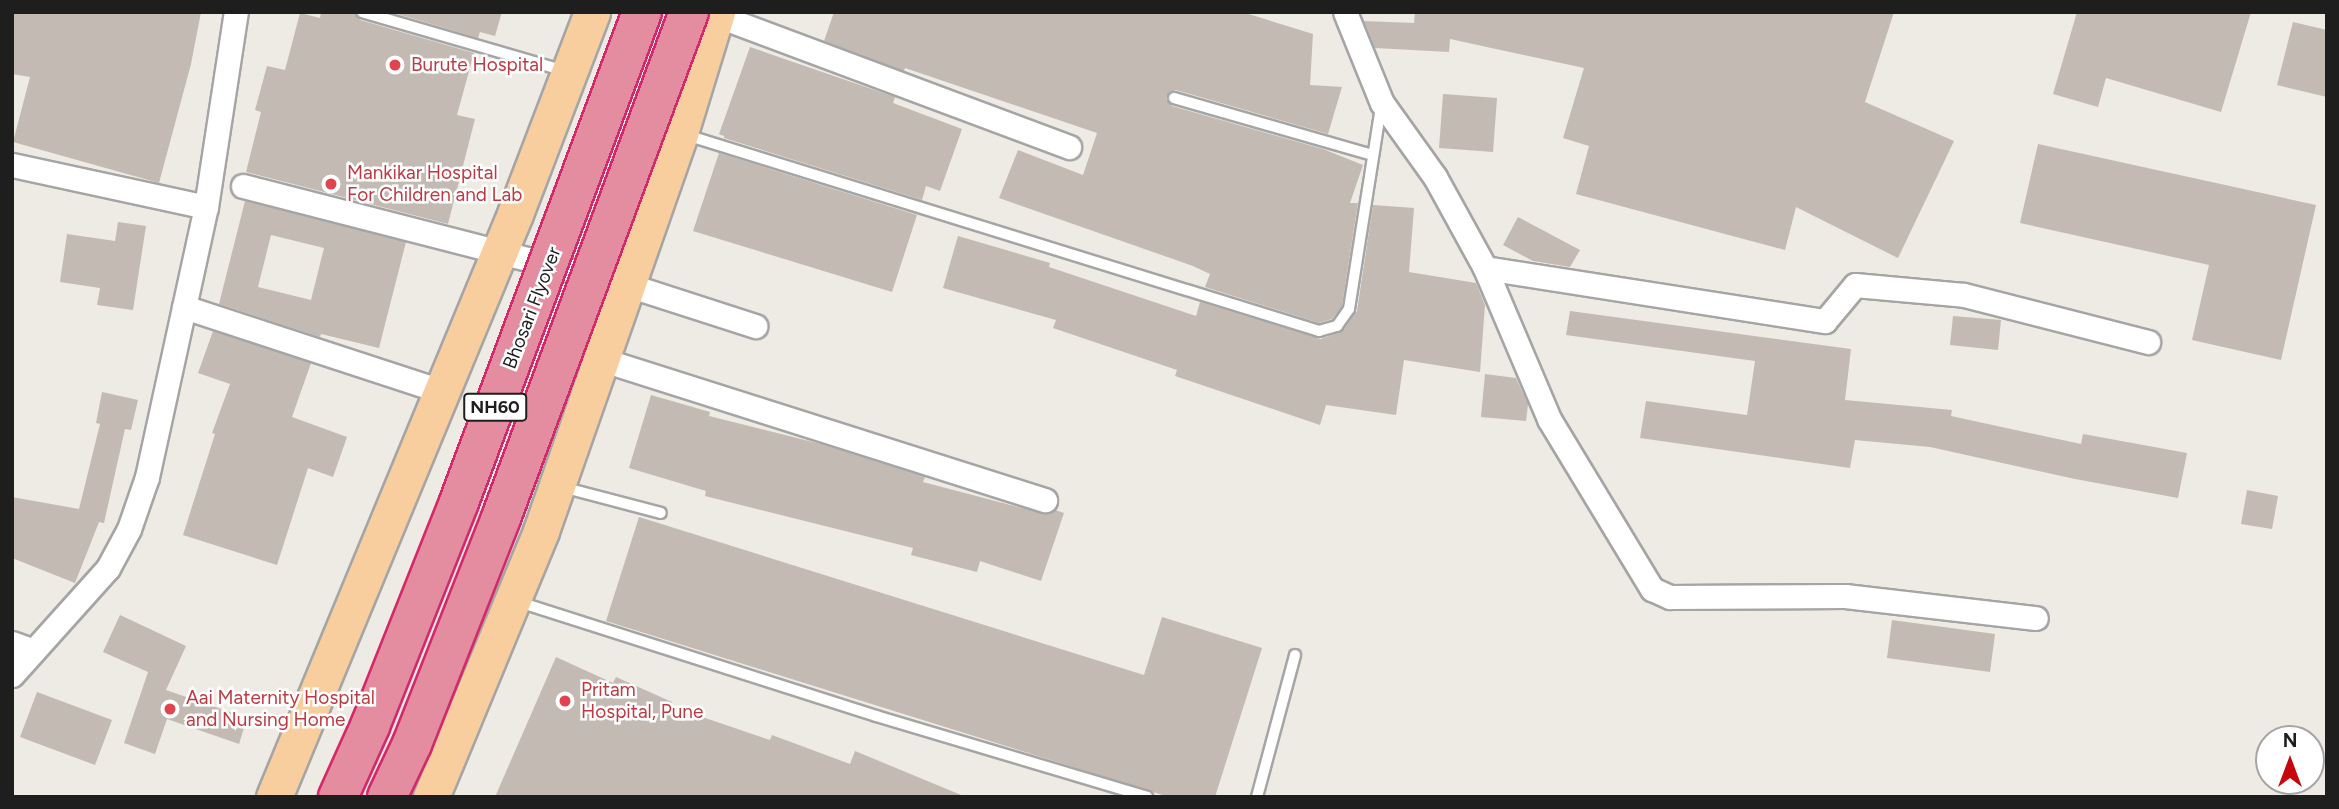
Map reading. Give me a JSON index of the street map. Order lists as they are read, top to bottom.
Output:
{
  "streets": {
    "highway": ["Bhosari Flyover", "NH60"]
  },
  "places": [
    "Burute Hospital",
    "Mankikar Hospital For Children and Lab",
    "Pritam Hospital, Pune",
    "Aai Maternity Hospital and Nursing Home"
  ],
  "north": "top"
}
